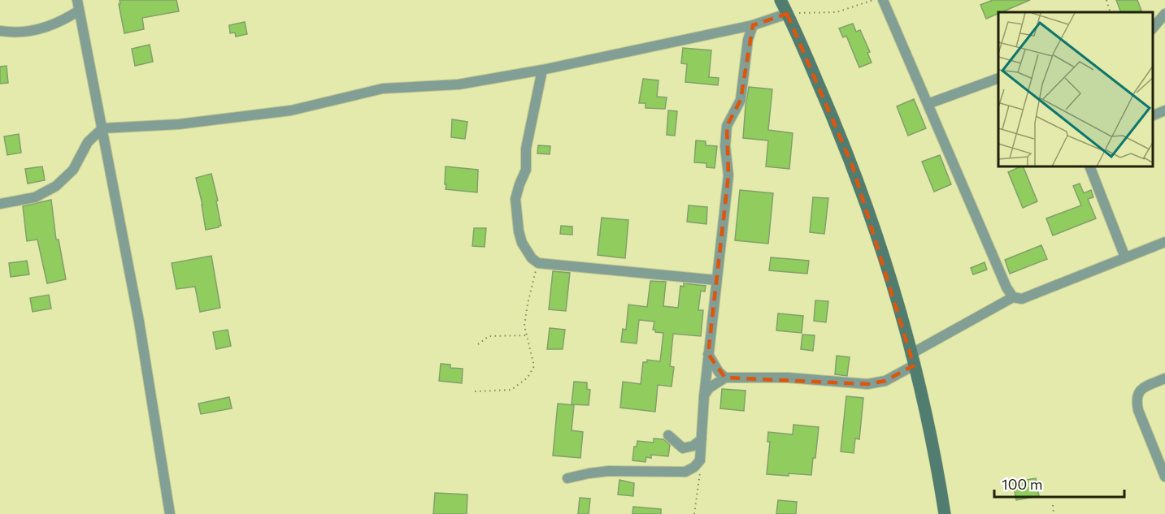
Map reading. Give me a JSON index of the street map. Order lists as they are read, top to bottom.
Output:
{
  "scale_bar": "100 m"
}
